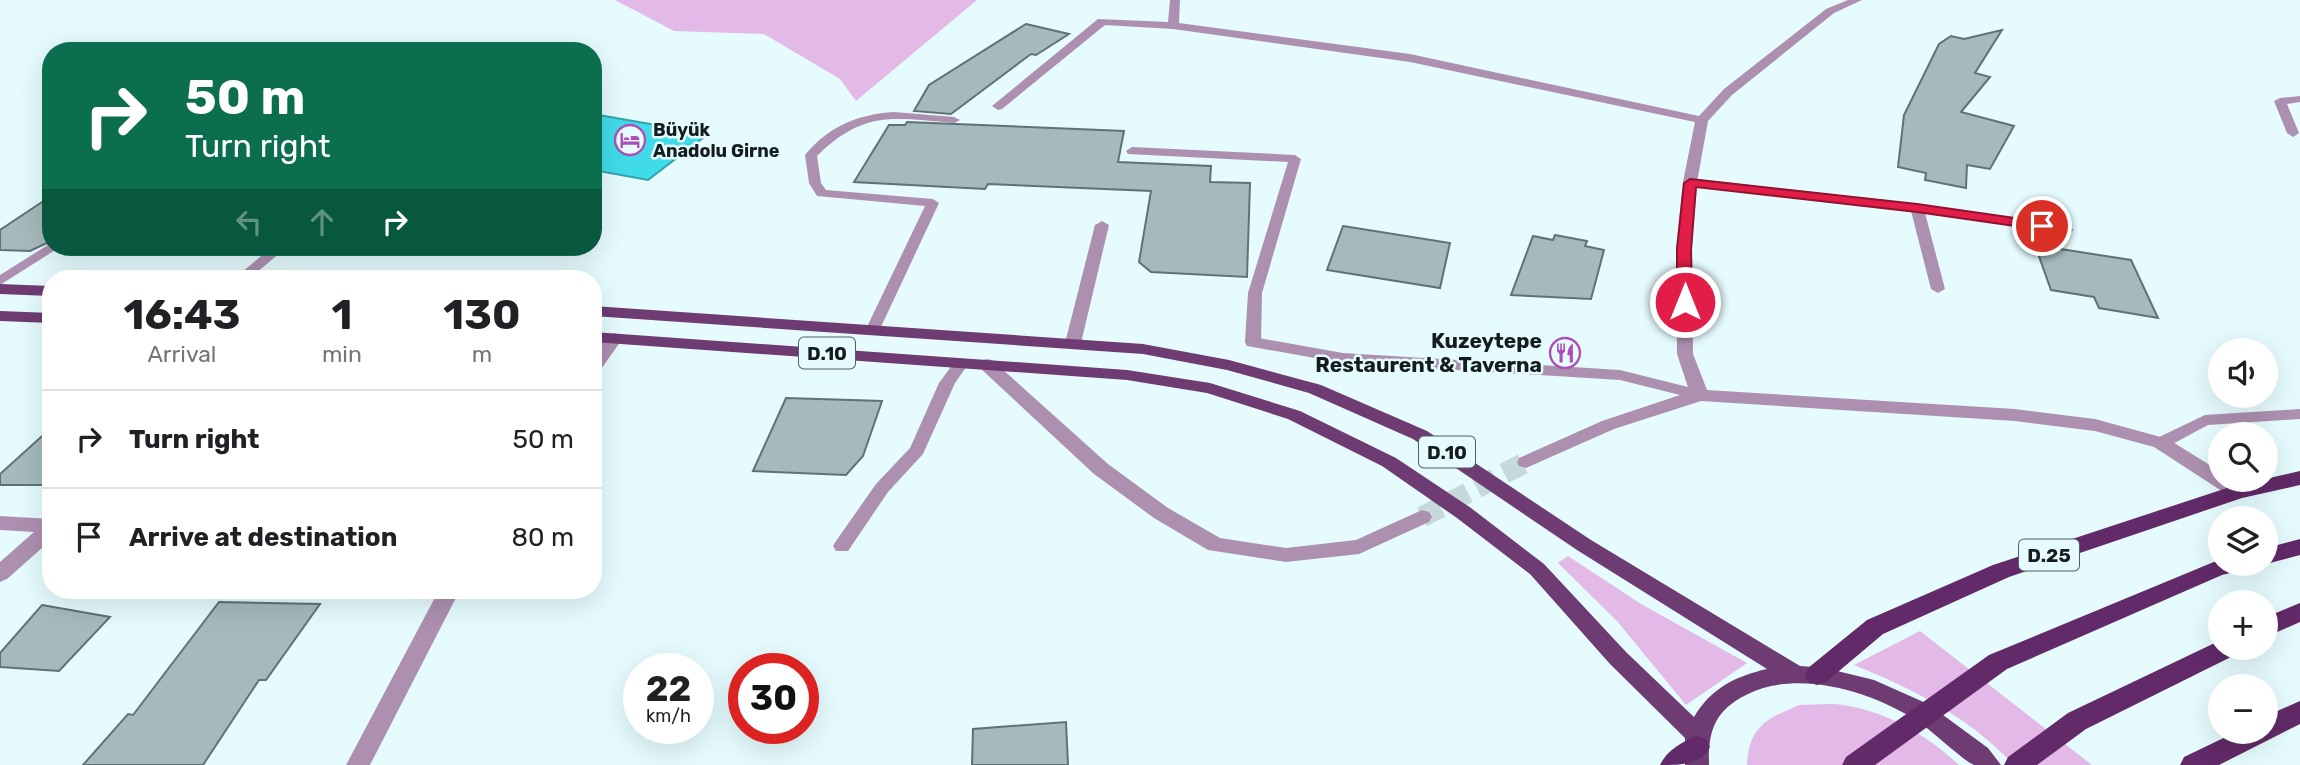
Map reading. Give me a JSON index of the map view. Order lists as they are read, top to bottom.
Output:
{
  "streets": {
    "highway": ["D.10", "D.25"]
  },
  "crossings": [
    ["D.10", "D.25"]
  ],
  "places": {
    "hotel": ["Büyük Anadolu Girne"],
    "restaurant": ["Kuzeytepe Restaurent & Taverna"]
  },
  "page": {
    "turn": ["50 m", "Turn right"],
    "eta": [
      "16:43",
      "Arrival",
      "1",
      "min",
      "130",
      "m"
    ],
    "map_buttons": ["+", "−"],
    "list": [
      {
        "name": "Turn right",
        "value": "50 m"
      },
      {
        "name": "Arrive at destination",
        "value": "80 m"
      }
    ],
    "speed": "22 km/h",
    "limit": "30"
  }
}
